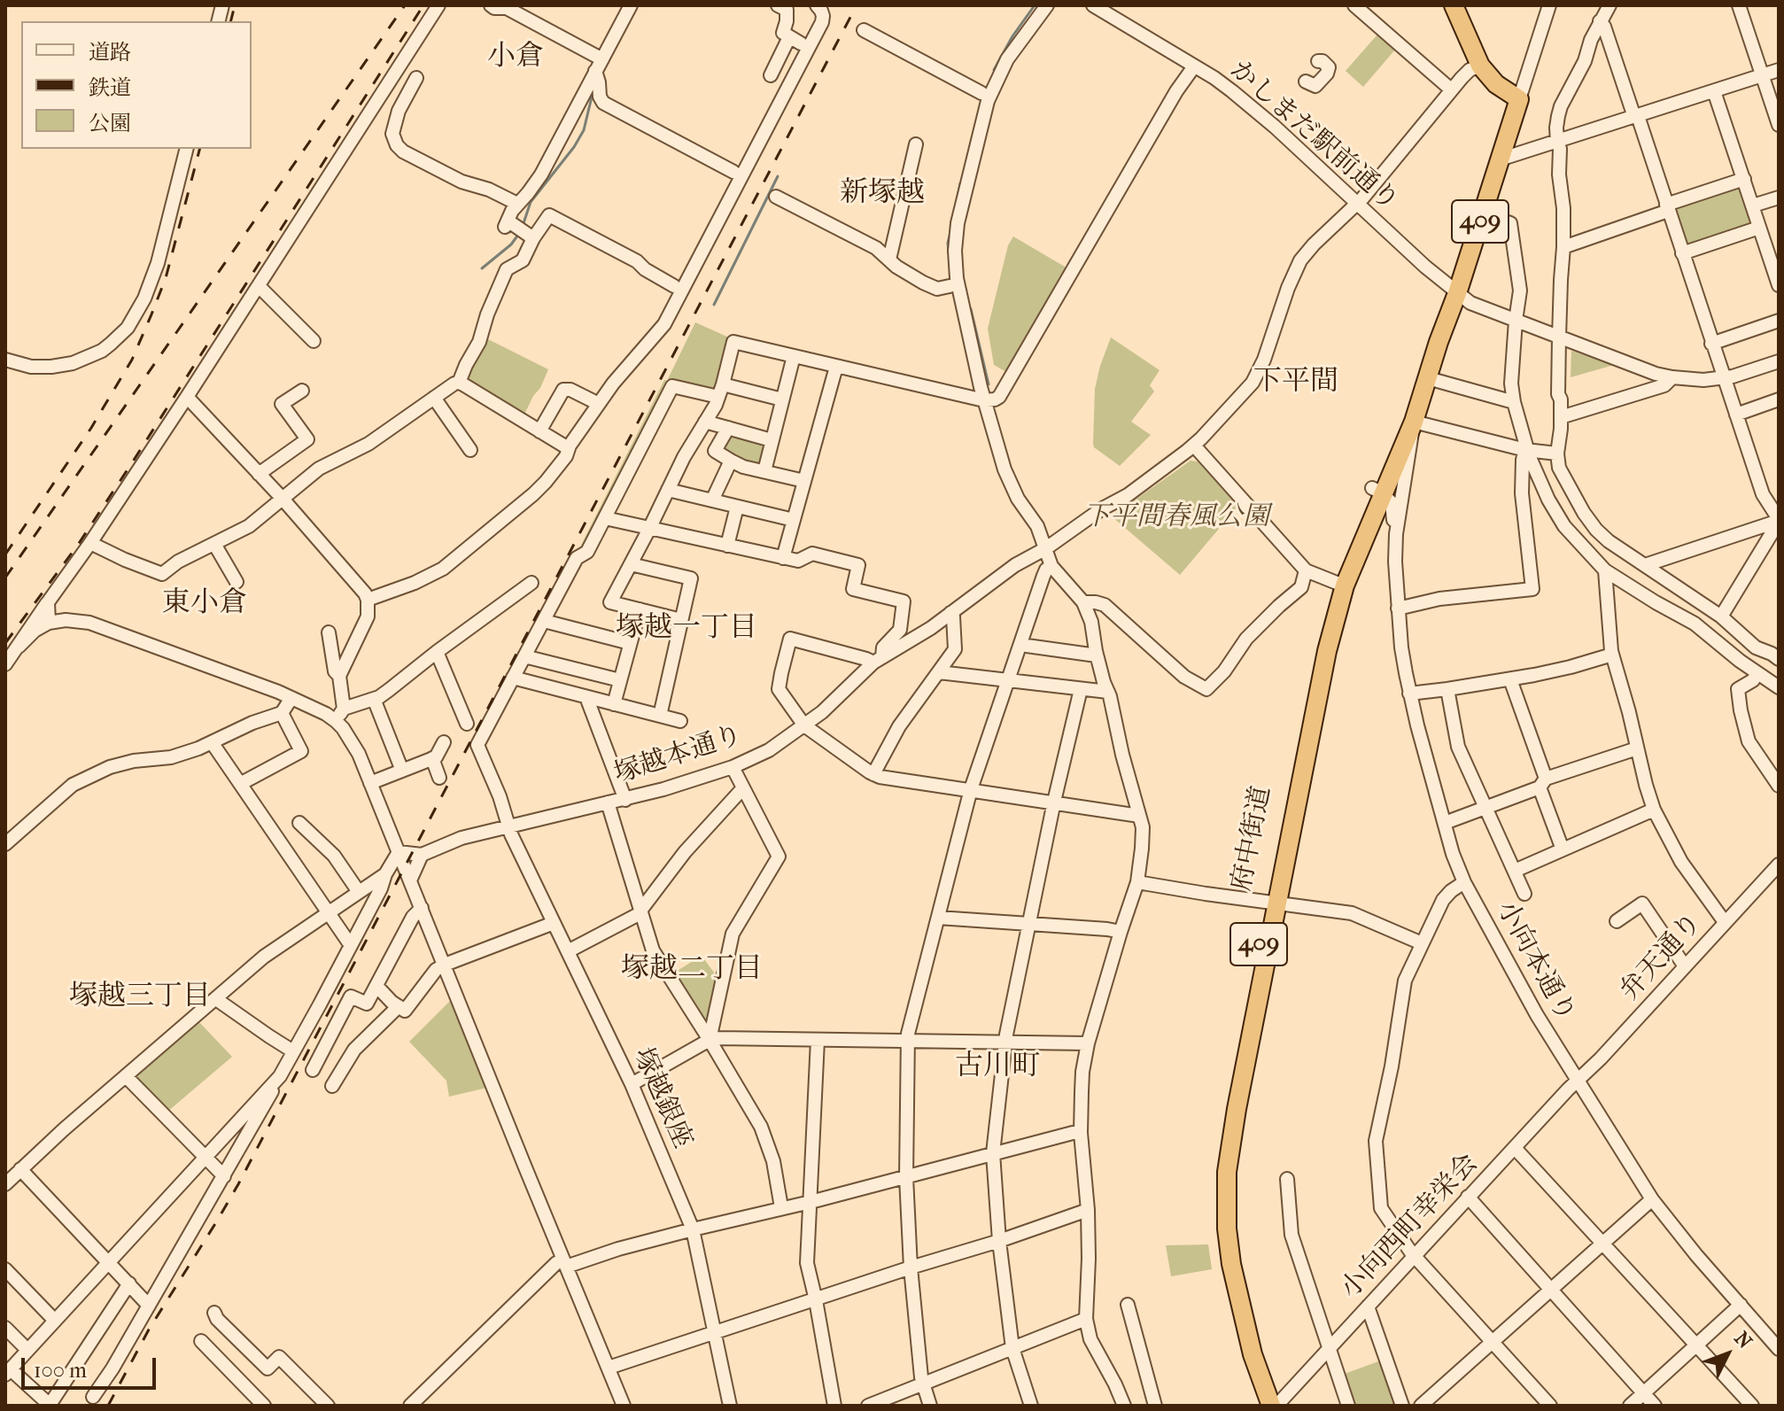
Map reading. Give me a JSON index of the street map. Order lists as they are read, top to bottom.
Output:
{
  "streets": {
    "highway": ["409", "府中街道"],
    "street": [
      "かしまだ駅前通り",
      "塚越本通り",
      "弁天通り",
      "小向本通り",
      "塚越銀座",
      "小向西町幸栄会"
    ]
  },
  "crossings": [
    ["かしまだ駅前通り", "塚越本通り"],
    ["かしまだ駅前通り", "府中街道"],
    ["塚越本通り", "塚越銀座"],
    ["弁天通り", "小向本通り"],
    ["弁天通り", "小向西町幸栄会"],
    ["小向本通り", "小向西町幸栄会"]
  ],
  "districts": [
    "小倉",
    "新塚越",
    "下平間",
    "東小倉",
    "塚越一丁目",
    "塚越二丁目",
    "塚越三丁目",
    "古川町"
  ],
  "parks": ["下平間春風公園"],
  "legend": ["道路", "鉄道", "公園"],
  "scale_bar": "100 m",
  "north": "top right"
}
